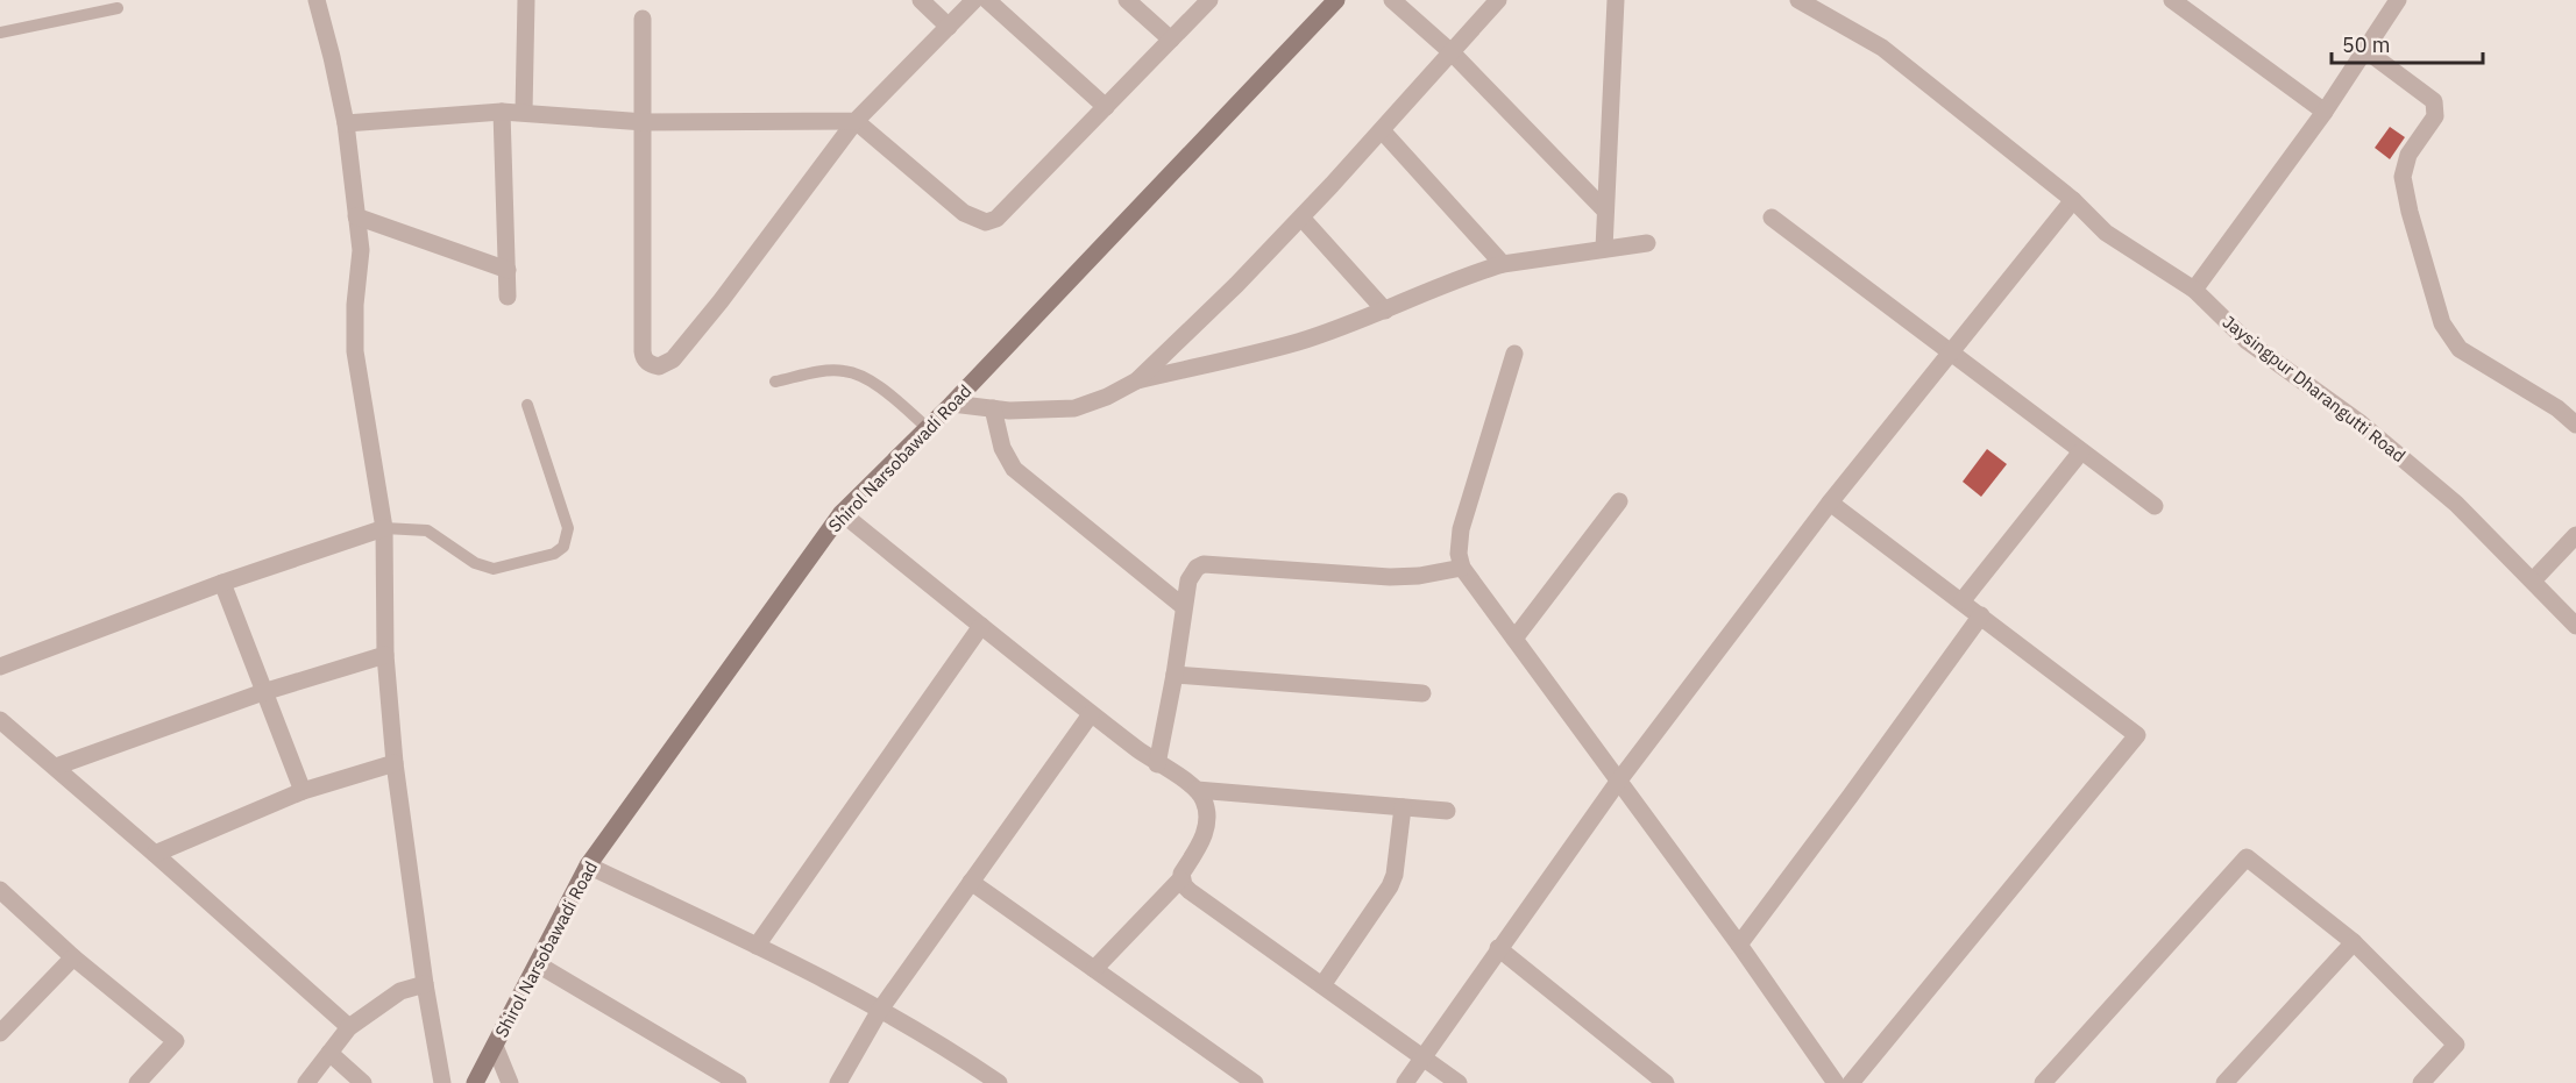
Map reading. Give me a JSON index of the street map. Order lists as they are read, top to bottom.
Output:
{
  "streets": {
    "main road": ["Shirol Narsobawadi Road"],
    "street": ["Jaysingpur Dharangutti Road"]
  },
  "scale_bar": "50 m"
}
